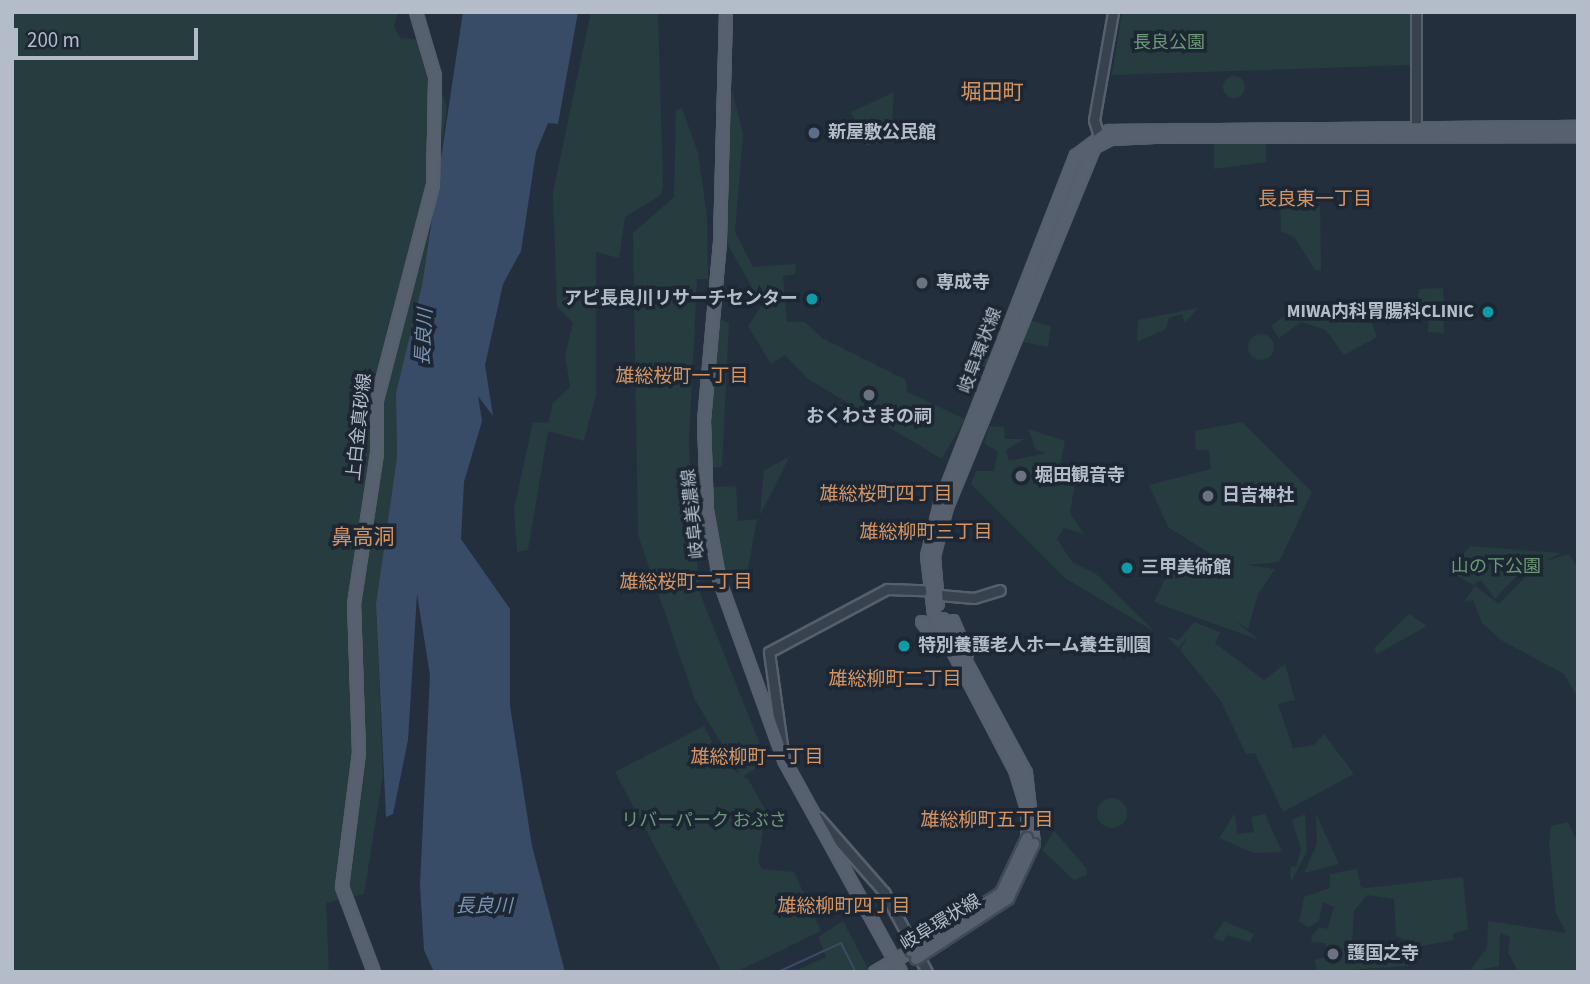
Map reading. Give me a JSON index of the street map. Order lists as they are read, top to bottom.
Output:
{
  "streets": {
    "main road": ["岐阜環状線", "上白金真砂線", "岐阜美濃線"]
  },
  "crossings": [
    ["岐阜環状線", "岐阜美濃線"]
  ],
  "districts": [
    "堀田町",
    "長良東一丁目",
    "雄総桜町一丁目",
    "雄総桜町四丁目",
    "雄総柳町三丁目",
    "鼻高洞",
    "雄総桜町二丁目",
    "雄総柳町二丁目",
    "雄総柳町一丁目",
    "雄総柳町五丁目",
    "雄総柳町四丁目"
  ],
  "water": ["長良川"],
  "parks": ["長良公園", "山の下公園", "リバーパーク おぶさ"],
  "places": [
    "新屋敷公民館",
    "専成寺",
    "アピ長良川リサーチセンター",
    "MIWA内科胃腸科CLINIC",
    "おくわさまの祠",
    "堀田観音寺",
    "日吉神社",
    "三甲美術館",
    "特別養護老人ホーム養生訓園",
    "護国之寺"
  ],
  "scale_bar": "200 m"
}
